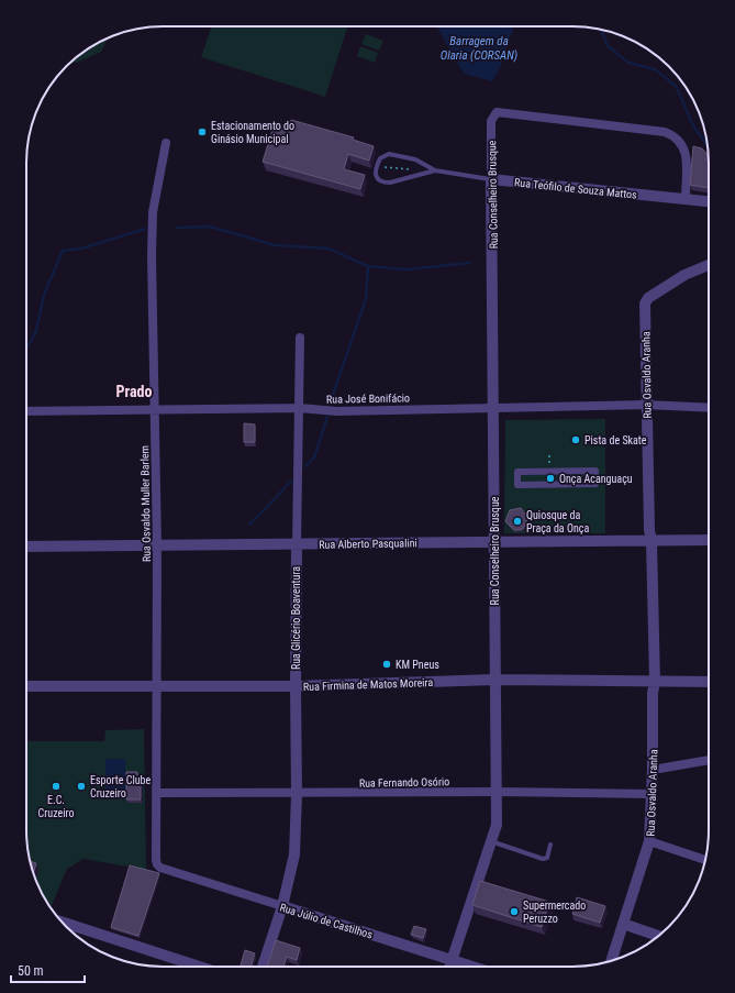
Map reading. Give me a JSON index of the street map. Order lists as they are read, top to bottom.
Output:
{
  "streets": {
    "street": [
      "Rua Teófilo de Souza Mattos",
      "Rua Conselheiro Brusque",
      "Rua Osvaldo Aranha",
      "Rua José Bonifácio",
      "Rua Osvaldo Muller Barlem",
      "Rua Alberto Pasqualini",
      "Rua Glicério Boaventura",
      "Rua Firmina de Matos Moreira",
      "Rua Fernando Osório",
      "Rua Júlio de Castilhos"
    ]
  },
  "crossings": [
    ["Rua Teófilo de Souza Mattos", "Rua Conselheiro Brusque"],
    ["Rua Conselheiro Brusque", "Rua José Bonifácio"],
    ["Rua Conselheiro Brusque", "Rua Alberto Pasqualini"],
    ["Rua Conselheiro Brusque", "Rua Firmina de Matos Moreira"],
    ["Rua Conselheiro Brusque", "Rua Fernando Osório"],
    ["Rua Conselheiro Brusque", "Rua Júlio de Castilhos"],
    ["Rua Osvaldo Aranha", "Rua José Bonifácio"],
    ["Rua Osvaldo Aranha", "Rua Alberto Pasqualini"],
    ["Rua Osvaldo Aranha", "Rua Firmina de Matos Moreira"],
    ["Rua Osvaldo Aranha", "Rua Fernando Osório"],
    ["Rua José Bonifácio", "Rua Osvaldo Muller Barlem"],
    ["Rua José Bonifácio", "Rua Glicério Boaventura"],
    ["Rua Osvaldo Muller Barlem", "Rua Alberto Pasqualini"],
    ["Rua Osvaldo Muller Barlem", "Rua Firmina de Matos Moreira"],
    ["Rua Osvaldo Muller Barlem", "Rua Fernando Osório"],
    ["Rua Osvaldo Muller Barlem", "Rua Júlio de Castilhos"],
    ["Rua Alberto Pasqualini", "Rua Glicério Boaventura"],
    ["Rua Glicério Boaventura", "Rua Firmina de Matos Moreira"],
    ["Rua Glicério Boaventura", "Rua Fernando Osório"],
    ["Rua Glicério Boaventura", "Rua Júlio de Castilhos"]
  ],
  "districts": ["Prado"],
  "water": ["Barragem da Olaria (CORSAN)"],
  "places": [
    "Estacionamento do Ginásio Municipal",
    "Pista de Skate",
    "Onça Acanguaçu",
    "Quiosque da Praça da Onça",
    "KM Pneus",
    "E.C. Cruzeiro",
    "Esporte Clube Cruzeiro",
    "Supermercado Peruzzo"
  ],
  "scale_bar": "50 m"
}
